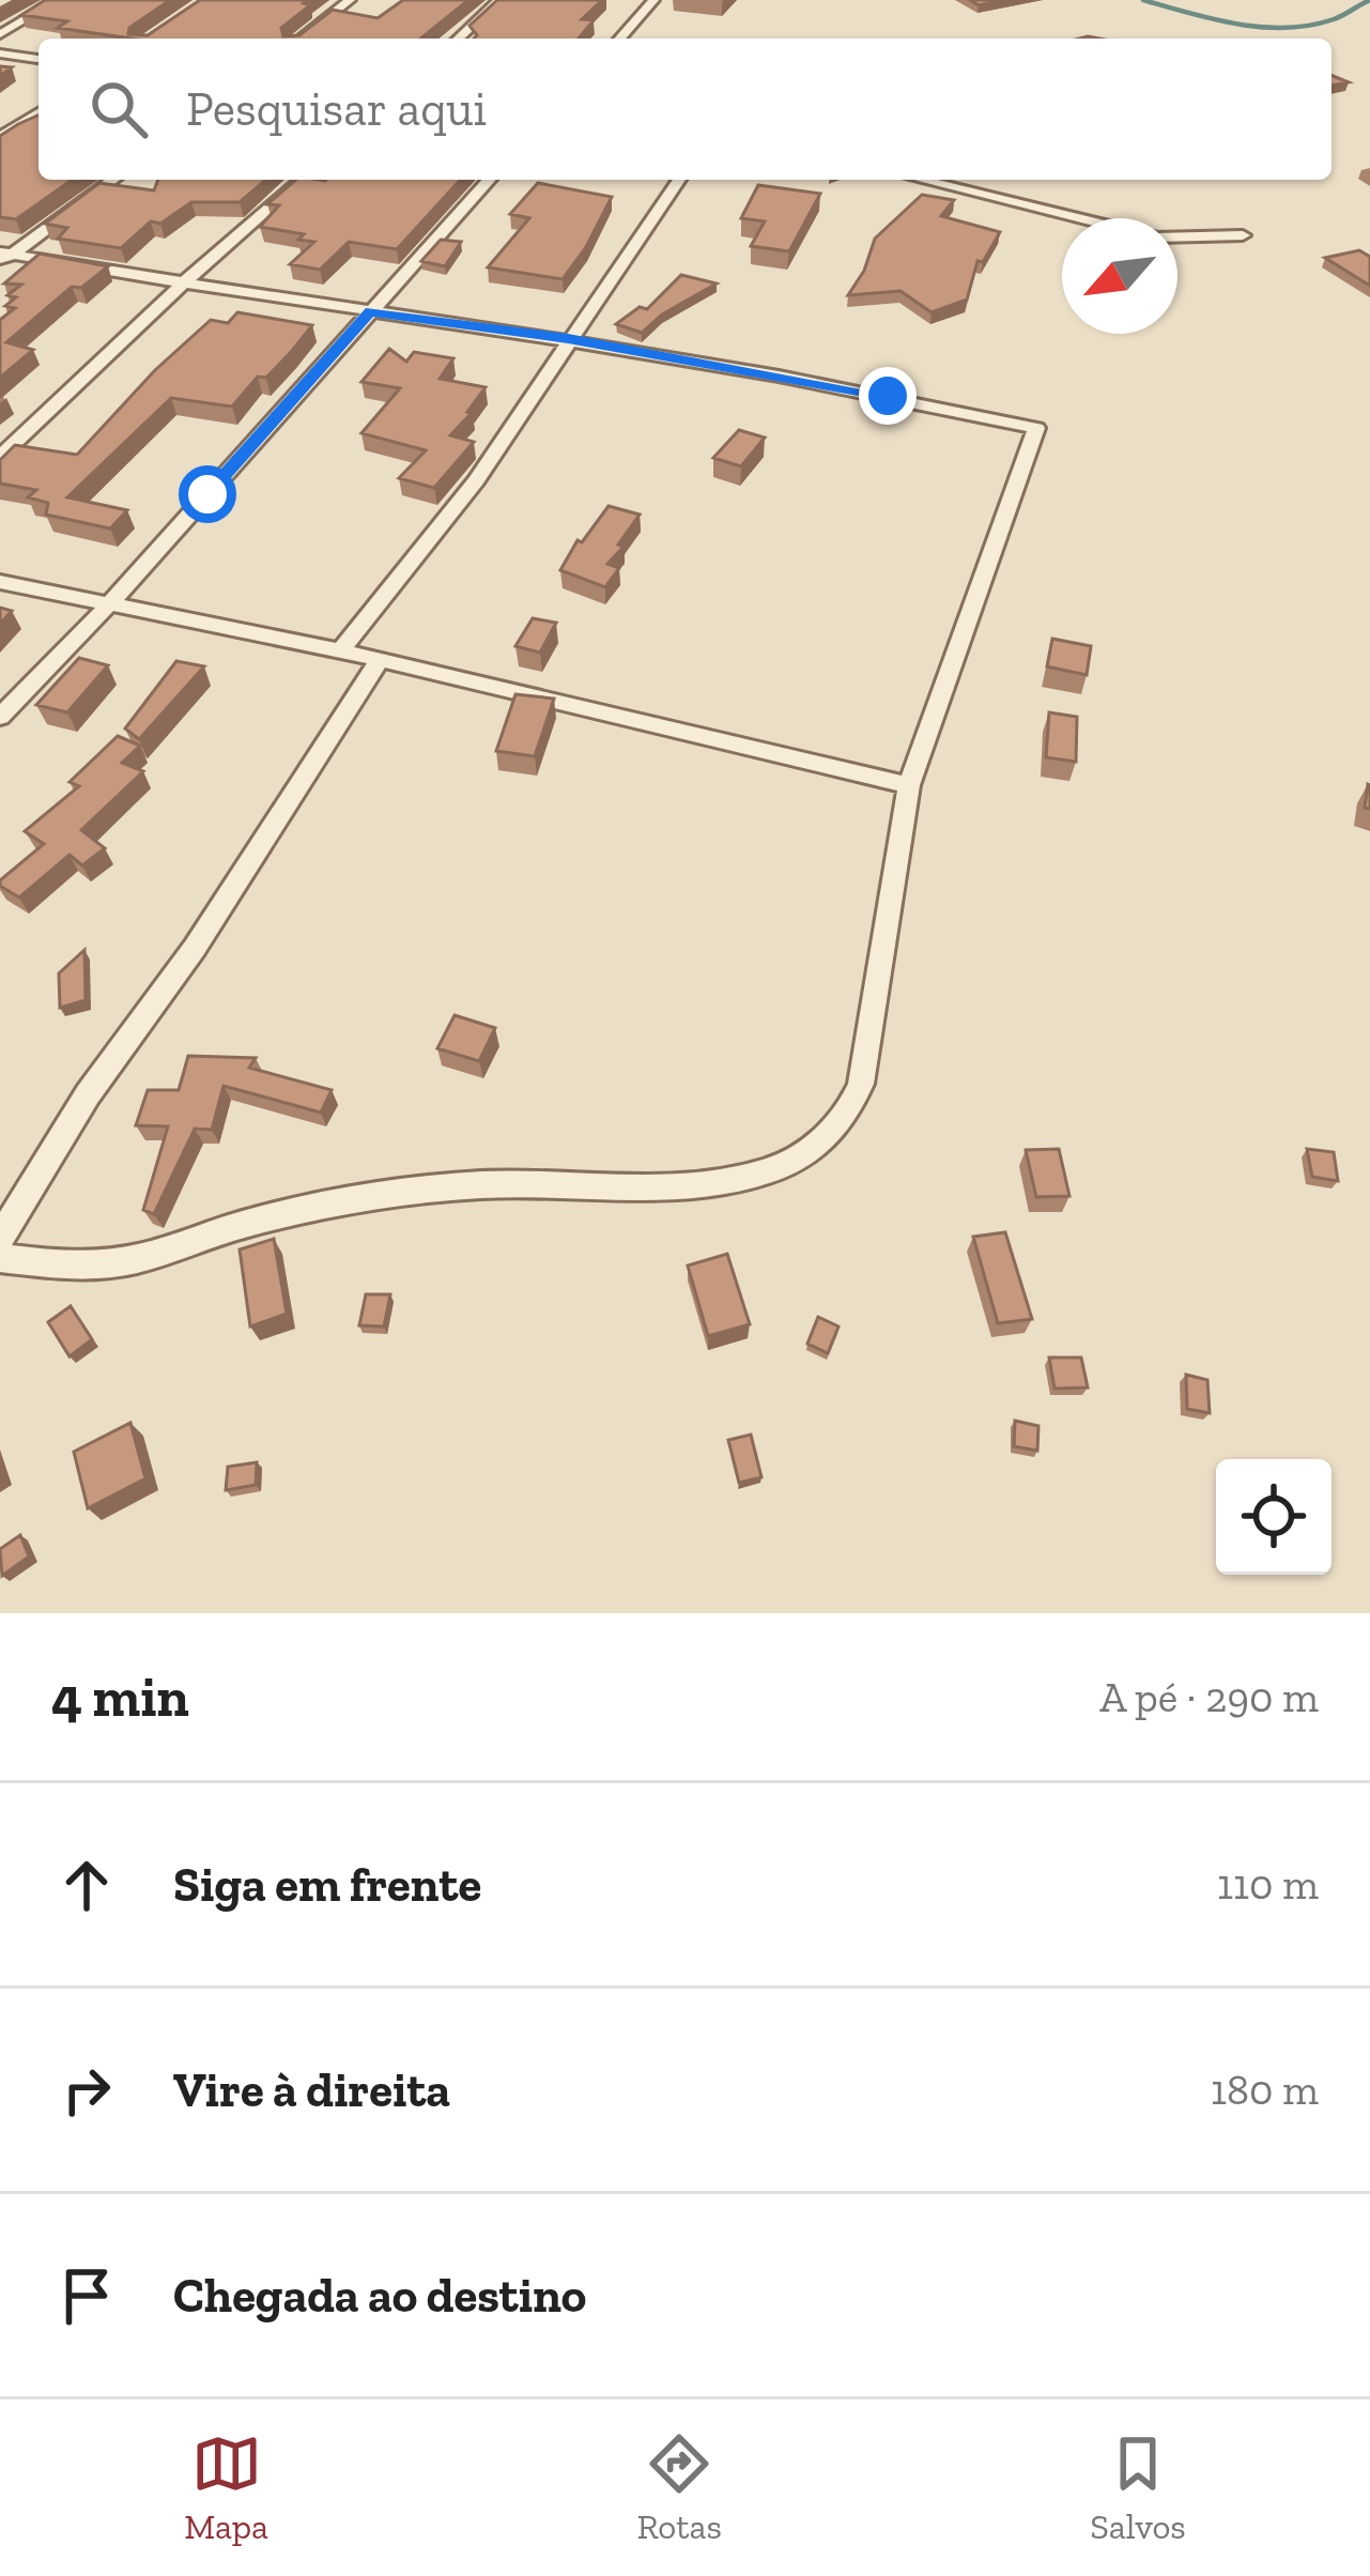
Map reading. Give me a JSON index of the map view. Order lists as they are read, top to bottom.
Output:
{
  "north": "bottom left",
  "page": {
    "search": "Pesquisar aqui",
    "heading": ["4 min", "A pé · 290 m"],
    "list": [
      ["Siga em frente", "110 m"],
      ["Vire à direita", "180 m"],
      "Chegada ao destino"
    ],
    "nav": ["Mapa", "Rotas", "Salvos"]
  }
}
